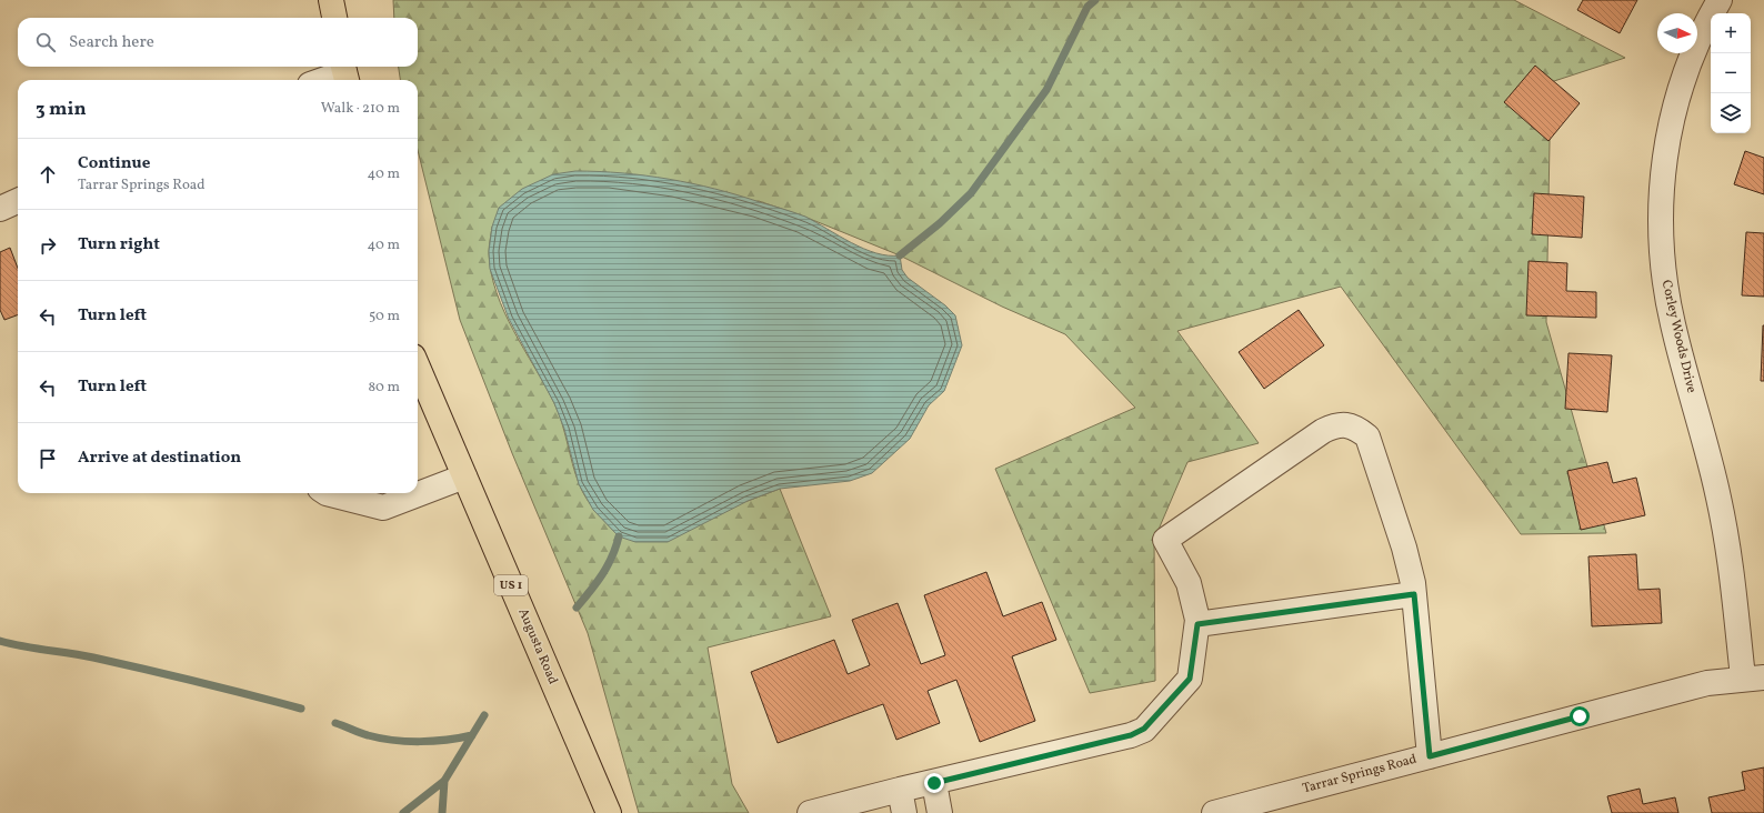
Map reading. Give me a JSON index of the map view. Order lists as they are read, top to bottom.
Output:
{
  "streets": {
    "main road": ["US 1", "Augusta Road"],
    "street": ["Corley Woods Drive", "Tarrar Springs Road"]
  },
  "crossings": [
    ["Corley Woods Drive", "Tarrar Springs Road"]
  ],
  "north": "right",
  "page": {
    "map_buttons": ["+", "−"],
    "search": "Search here",
    "heading": ["3 min", "Walk · 210 m"],
    "list": [
      ["Continue", "Tarrar Springs Road", "40 m"],
      ["Turn right", "40 m"],
      ["Turn left", "50 m"],
      ["Turn left", "80 m"],
      "Arrive at destination"
    ]
  }
}
